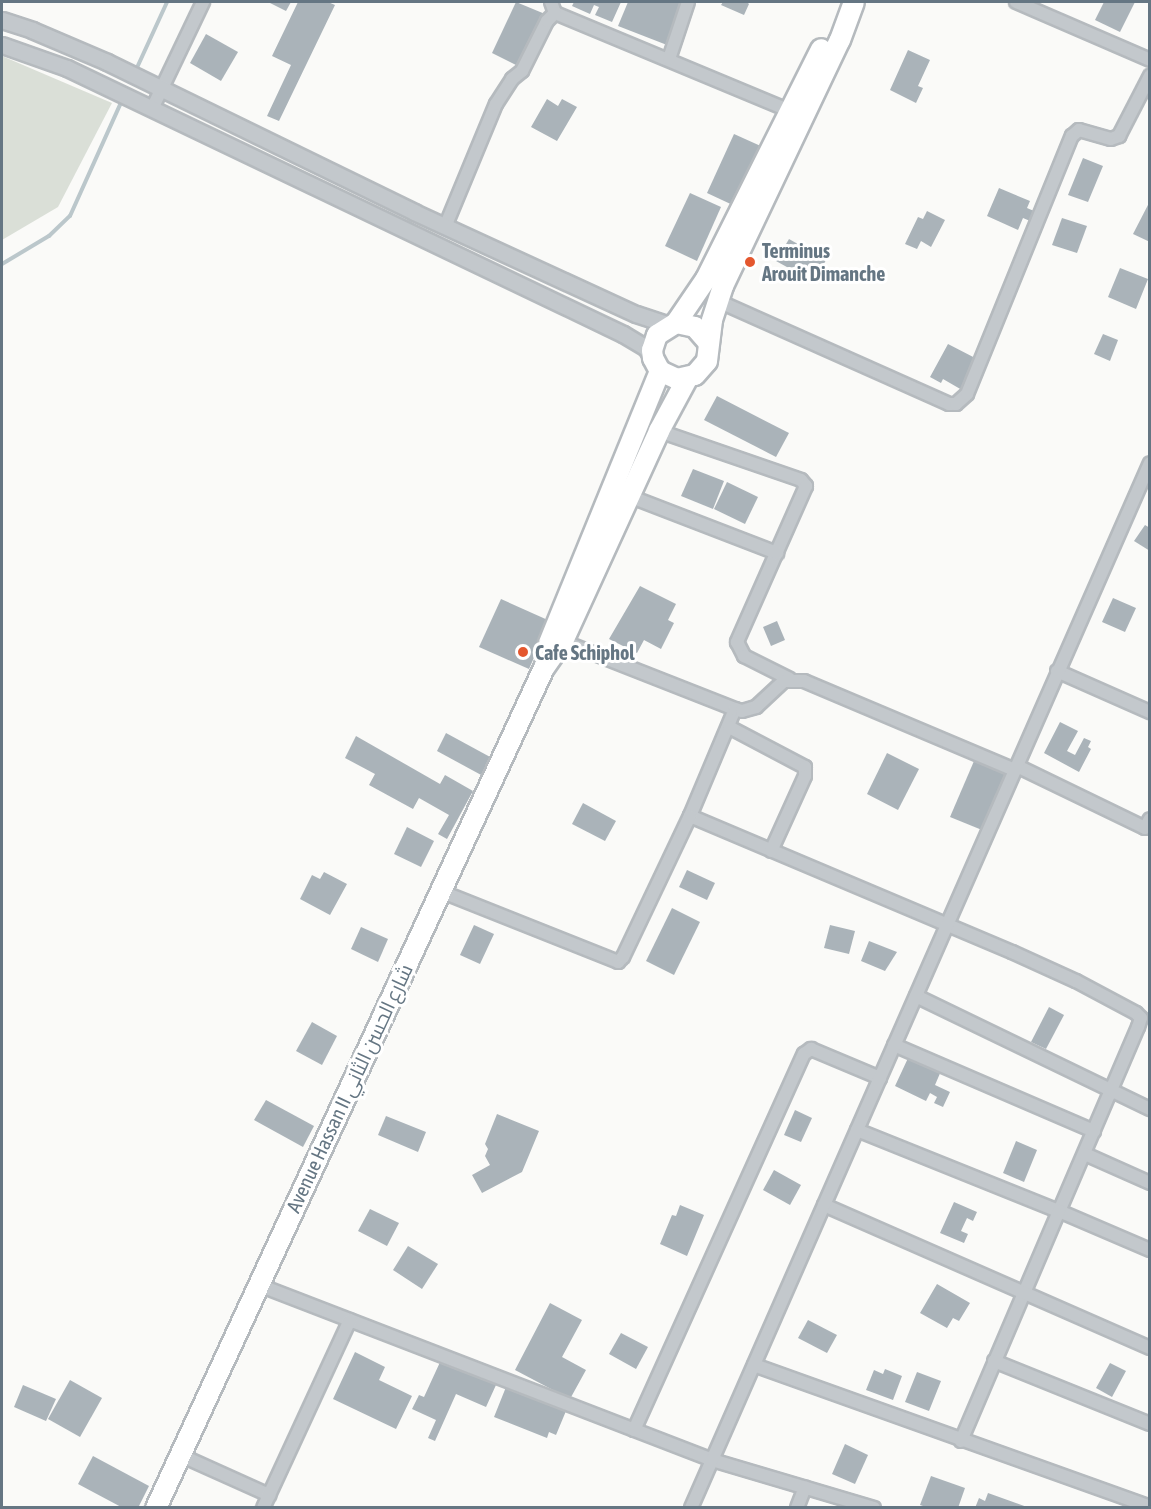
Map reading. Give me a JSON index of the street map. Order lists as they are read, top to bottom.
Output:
{
  "streets": {
    "main road": ["Avenue Hassan II شارع الحسن الثاني"]
  },
  "places": ["Terminus Arouit Dimanche", "Cafe Schiphol"]
}
